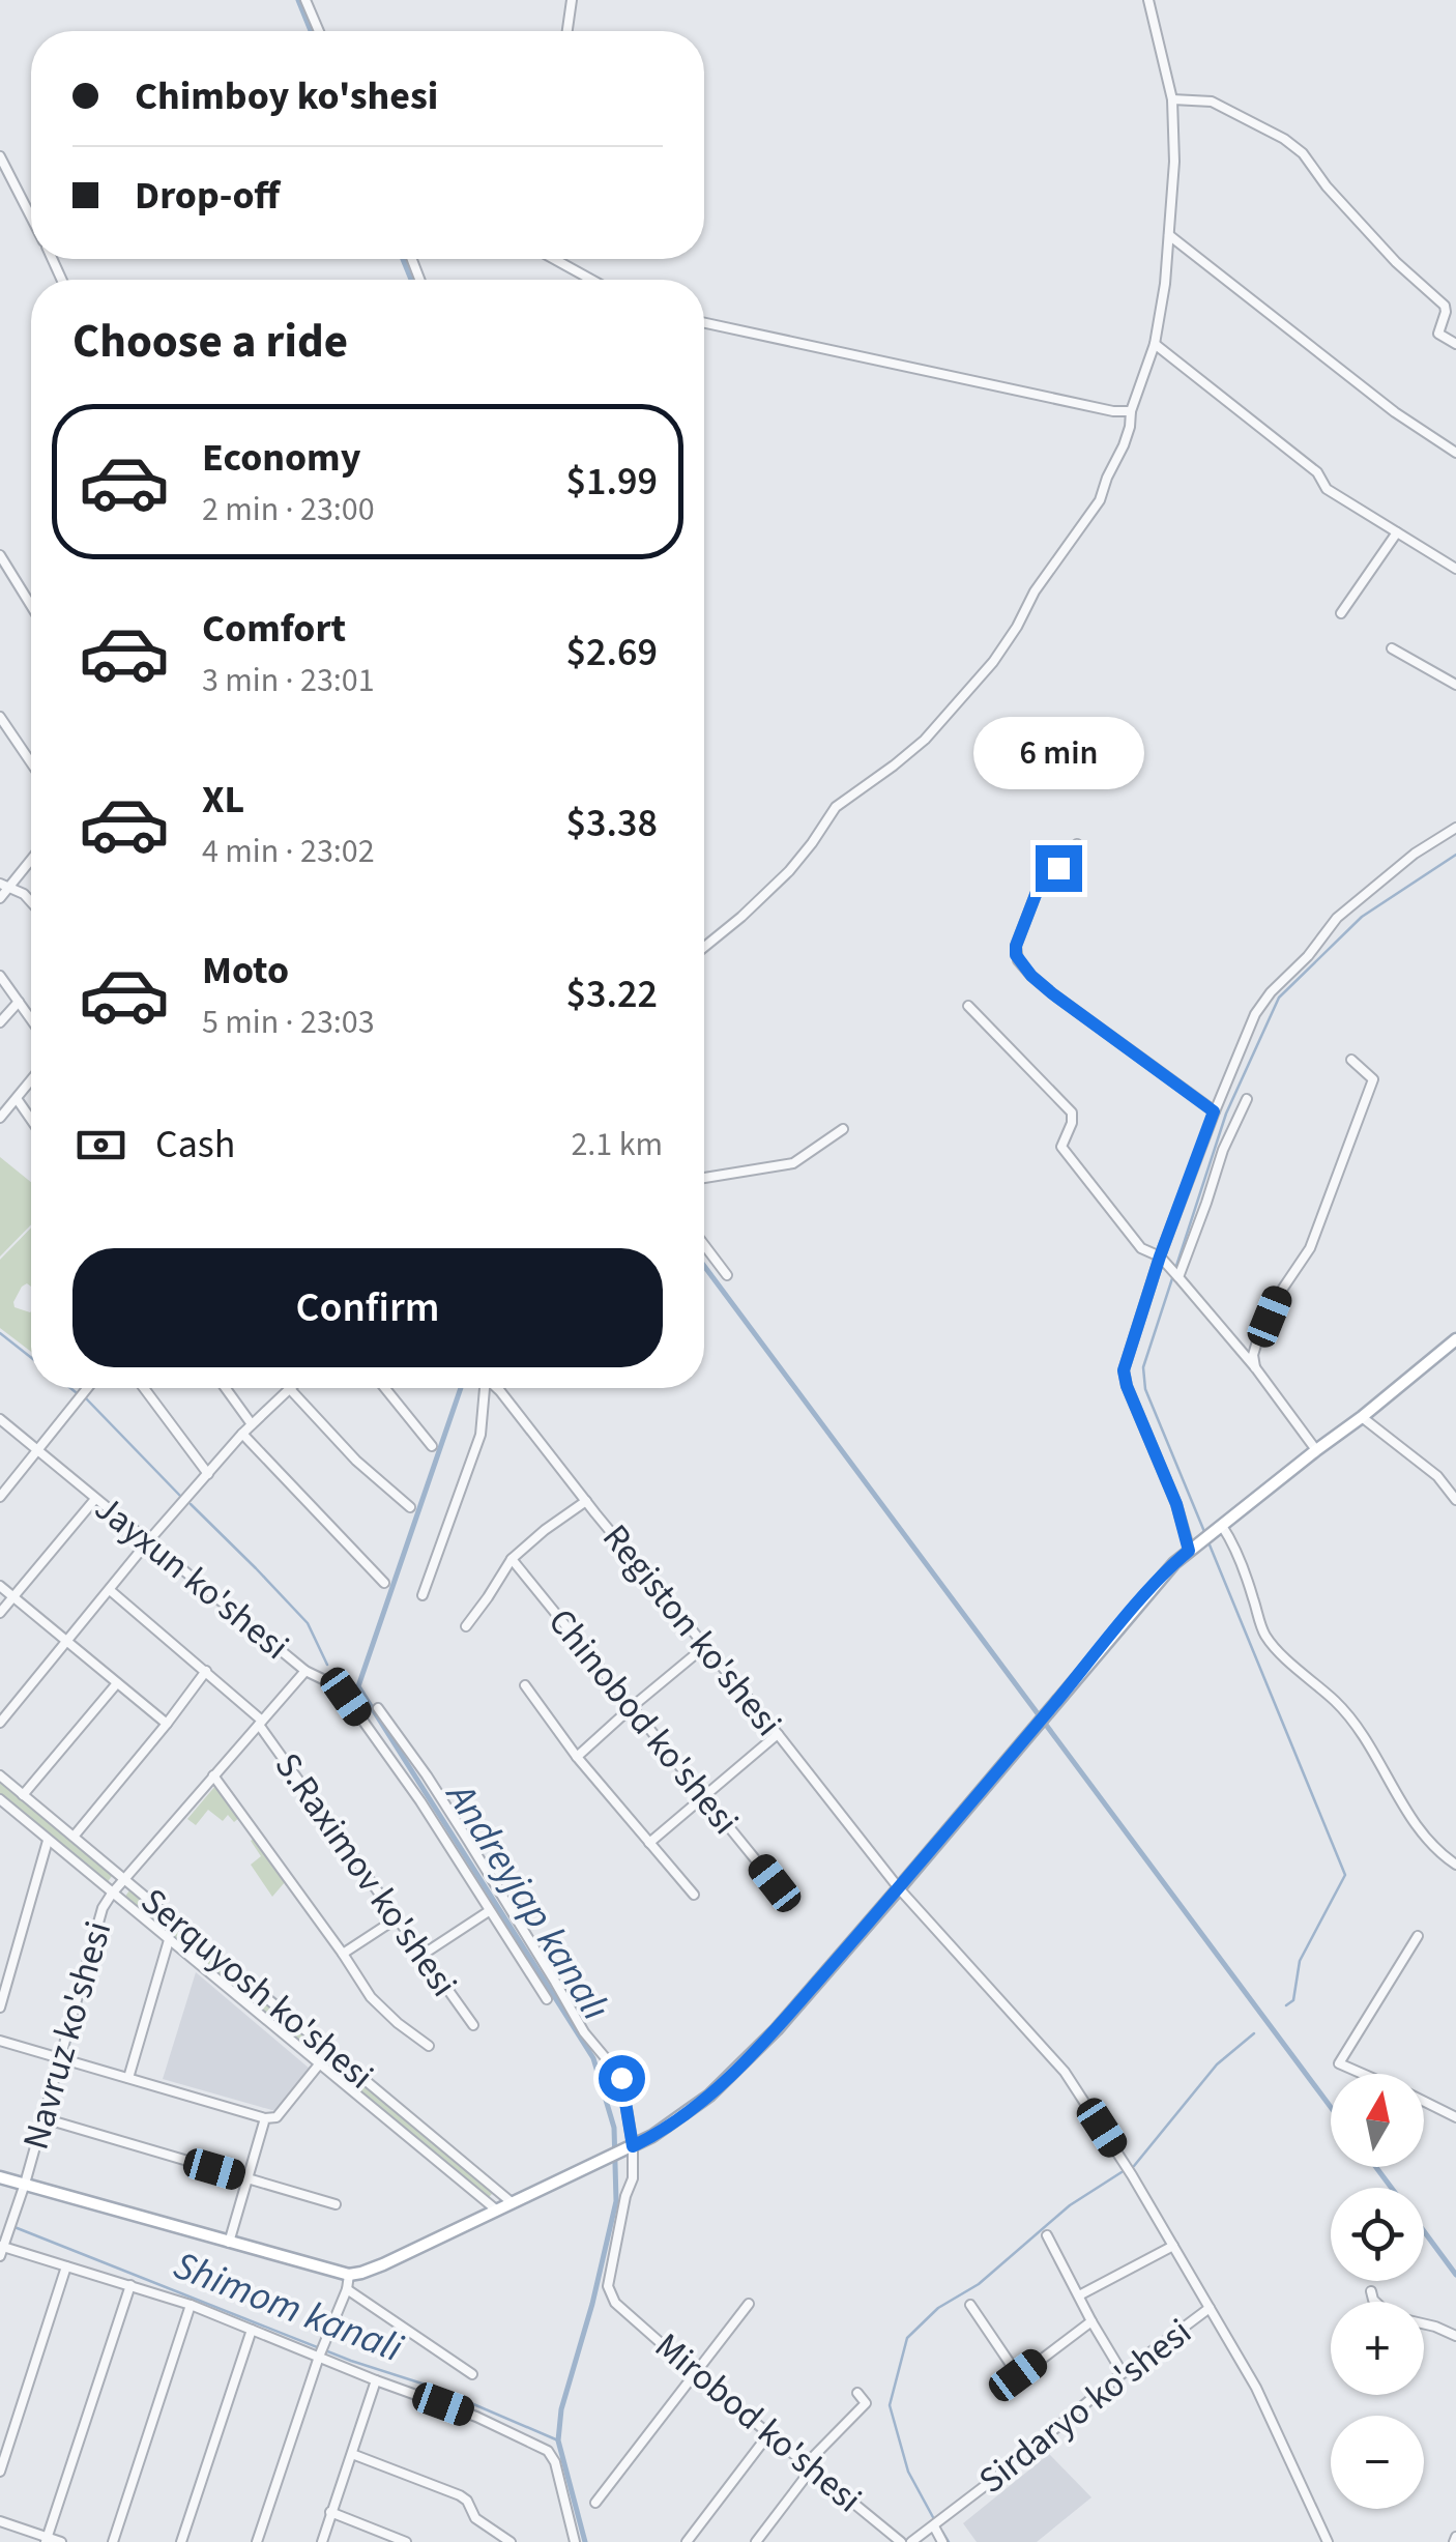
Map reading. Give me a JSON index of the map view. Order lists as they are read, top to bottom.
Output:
{
  "streets": {
    "street": [
      "Jayxun ko'shesi",
      "Registon ko'shesi",
      "Chinobod ko'shesi",
      "S.Raximov ko'shesi",
      "Serquyosh ko'shesi",
      "Navruz ko'shesi",
      "Sirdaryo ko'shesi",
      "Mirobod ko'shesi"
    ]
  },
  "crossings": [
    ["Jayxun ko'shesi", "Navruz ko'shesi"],
    ["Registon ko'shesi", "Sirdaryo ko'shesi"],
    ["S.Raximov ko'shesi", "Navruz ko'shesi"],
    ["Serquyosh ko'shesi", "Navruz ko'shesi"]
  ],
  "water": ["Andreyjap kanalı", "Shimom kanali"],
  "north": "top",
  "page": {
    "banner": ["Chimboy ko'shesi", "Drop-off"],
    "heading": "Choose a ride",
    "list": [
      {
        "name": "Economy",
        "note": "2 min · 23:00",
        "value": "$1.99"
      },
      {
        "name": "Comfort",
        "note": "3 min · 23:01",
        "value": "$2.69"
      },
      {
        "name": "XL",
        "note": "4 min · 23:02",
        "value": "$3.38"
      },
      {
        "name": "Moto",
        "note": "5 min · 23:03",
        "value": "$3.22"
      }
    ],
    "bubble": "6 min",
    "pay": ["Cash", "2.1 km"],
    "buttons": "Confirm",
    "map_buttons": ["+", "−"]
  }
}
